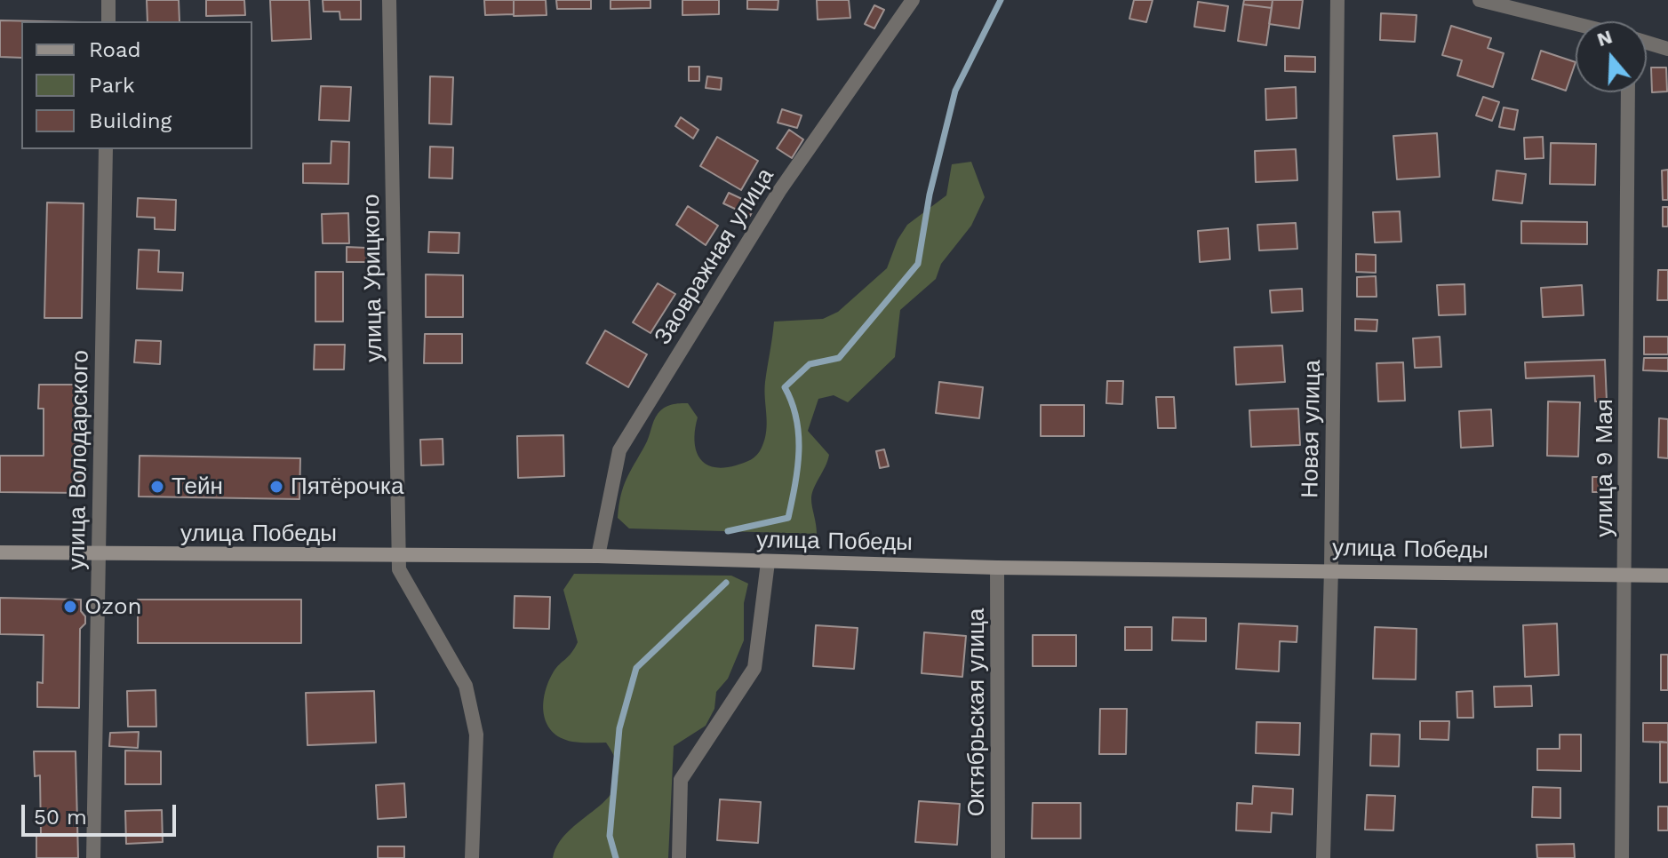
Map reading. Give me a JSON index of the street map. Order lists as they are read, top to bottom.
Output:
{
  "streets": {
    "street": [
      "Заовражная улица",
      "улица Урицкого",
      "Новая улица",
      "улица Володарского",
      "улица 9 Мая",
      "улица Победы",
      "Октябрьская улица"
    ]
  },
  "crossings": [
    ["Заовражная улица", "улица Победы"],
    ["улица Урицкого", "улица Победы"],
    ["Новая улица", "улица Победы"],
    ["улица Володарского", "улица Победы"],
    ["улица 9 Мая", "улица Победы"],
    ["улица Победы", "Октябрьская улица"]
  ],
  "places": ["Тейн", "Пятёрочка", "Ozon"],
  "legend": ["Road", "Park", "Building"],
  "scale_bar": "50 m",
  "north": "top"
}
